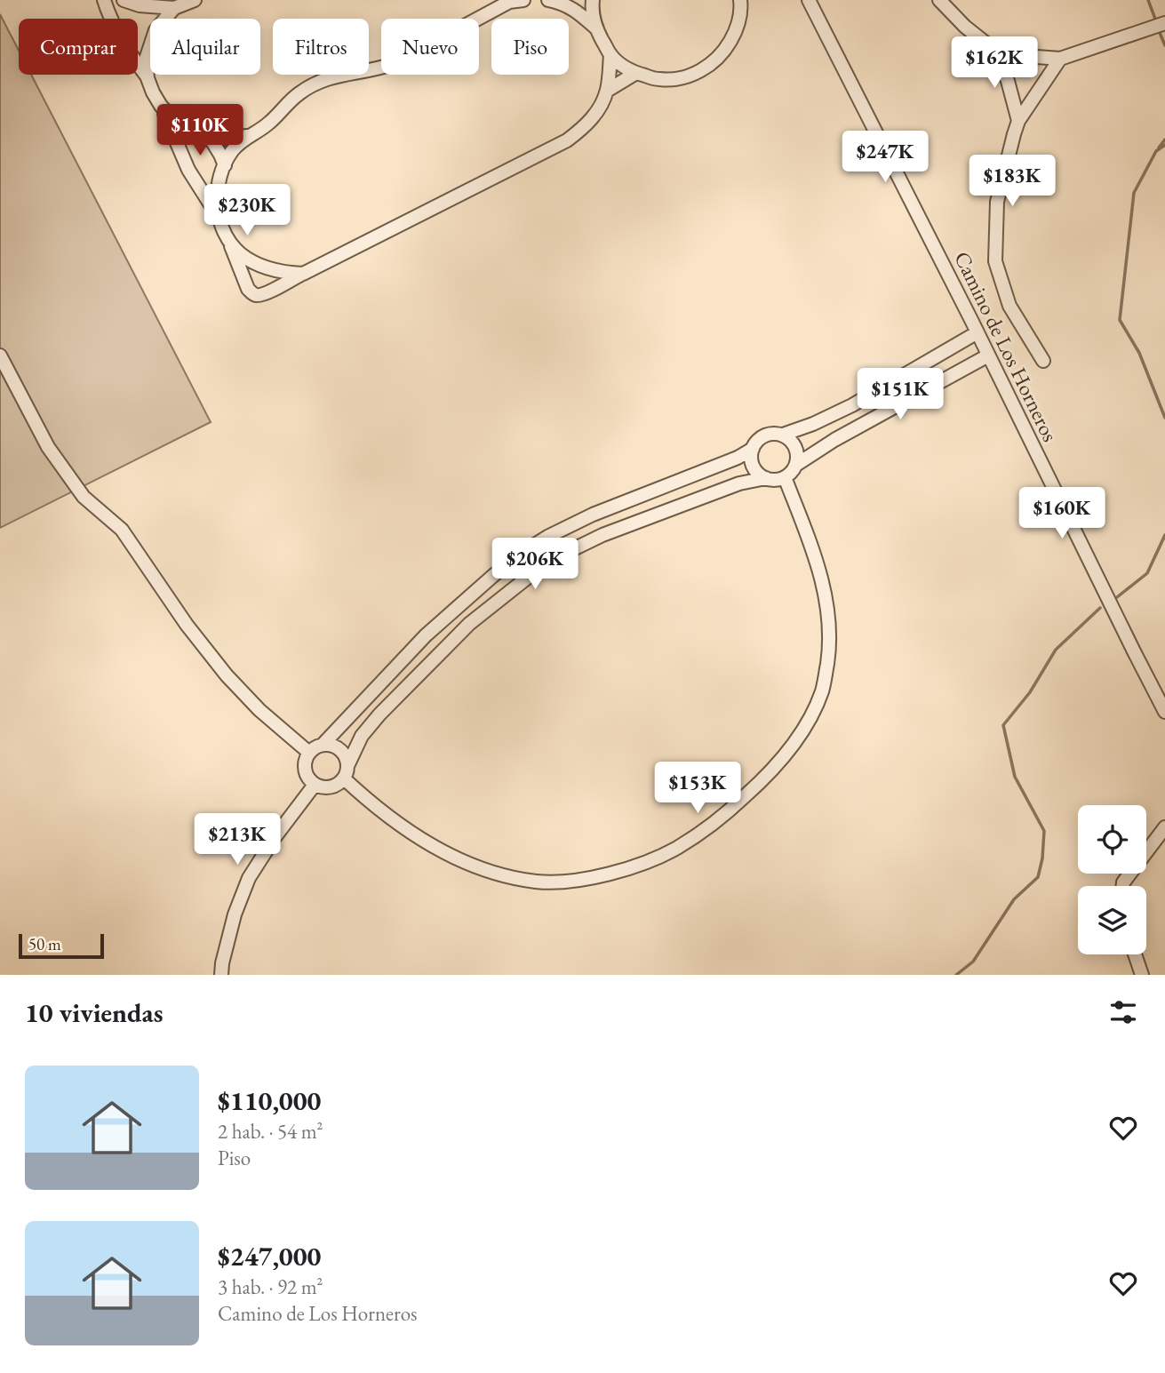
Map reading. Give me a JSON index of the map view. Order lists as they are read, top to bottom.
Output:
{
  "streets": {
    "street": ["Camino de Los Horneros"]
  },
  "scale_bar": "50 m",
  "page": {
    "chip": [
      "Comprar",
      "Alquilar",
      "Filtros",
      "Nuevo",
      "Piso"
    ],
    "price": [
      "$162K",
      "$110K",
      "$247K",
      "$183K",
      "$230K",
      "$151K",
      "$160K",
      "$206K",
      "$153K",
      "$213K"
    ],
    "scale": "50 m",
    "heading": "10 viviendas",
    "list": [
      {
        "name": "$110,000",
        "note": "2 hab. · 54 m² · Piso"
      },
      {
        "name": "$247,000",
        "note": "3 hab. · 92 m² · Camino de Los Horneros"
      }
    ]
  }
}
